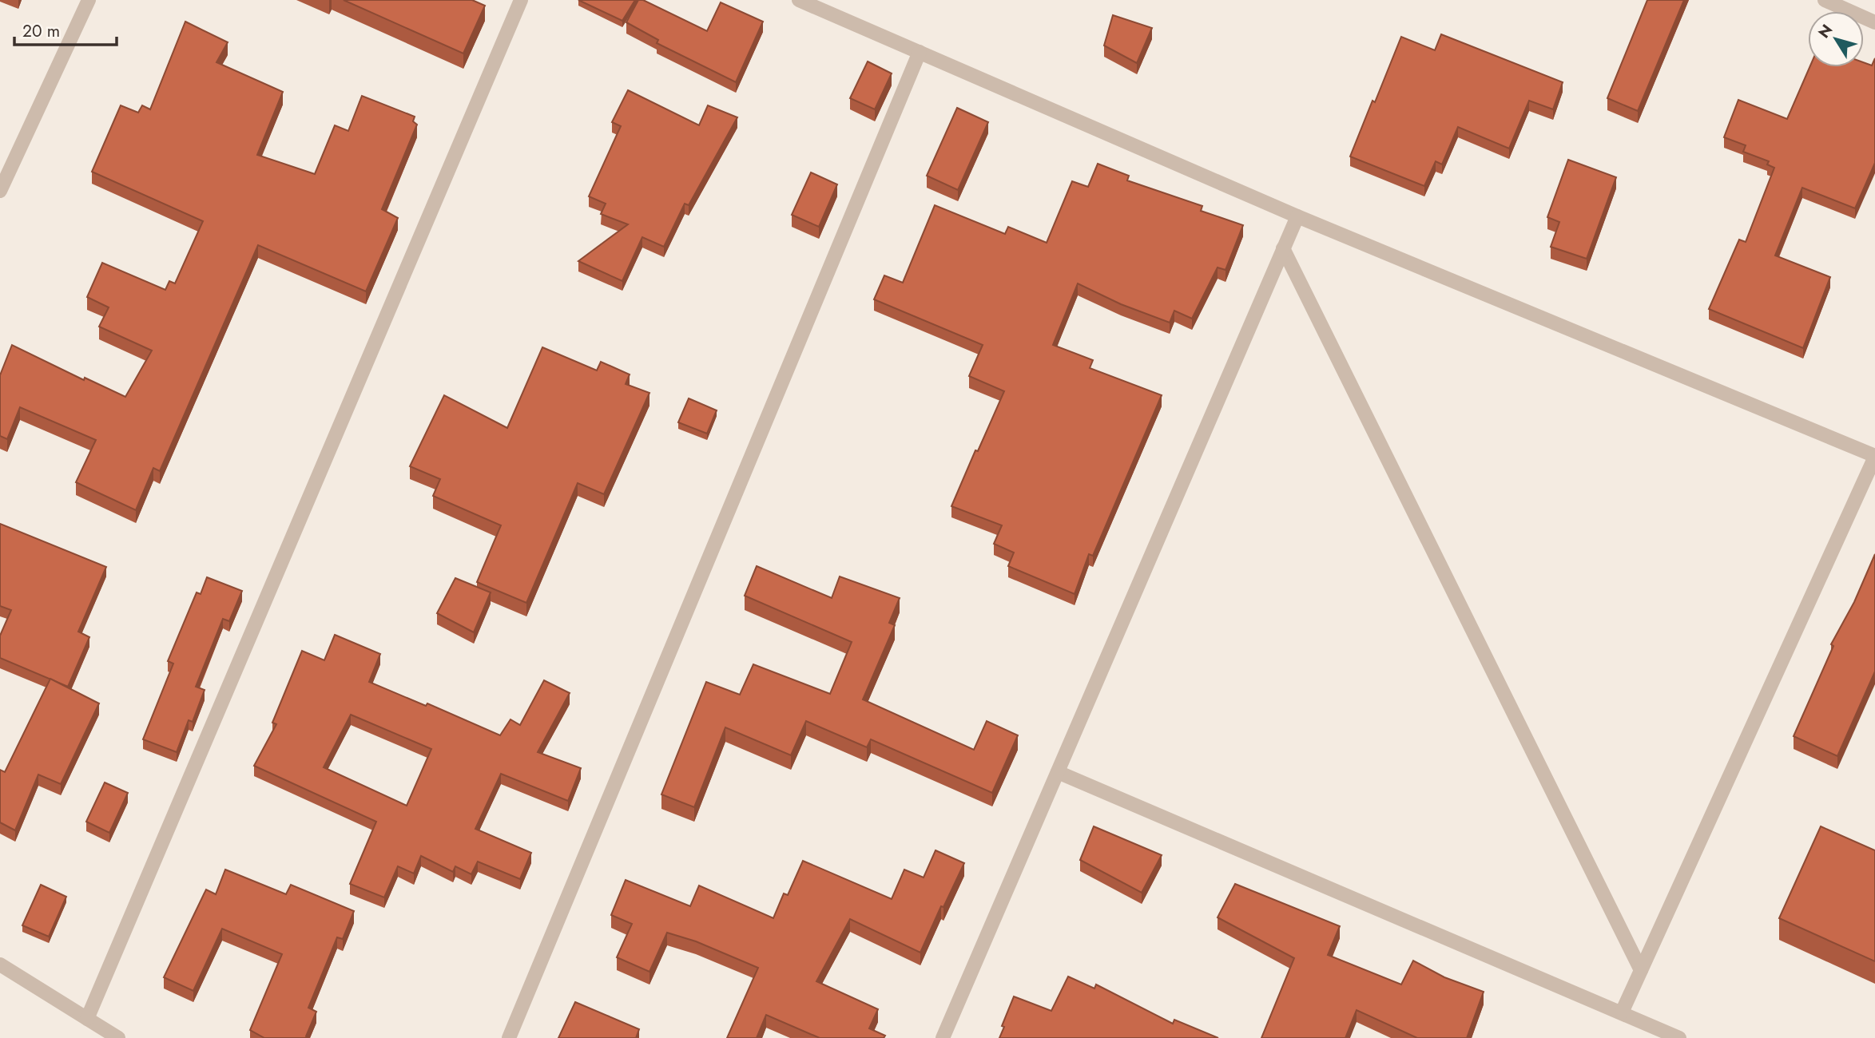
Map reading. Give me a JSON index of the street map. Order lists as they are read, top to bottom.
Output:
{
  "scale_bar": "20 m",
  "north": "top left"
}
